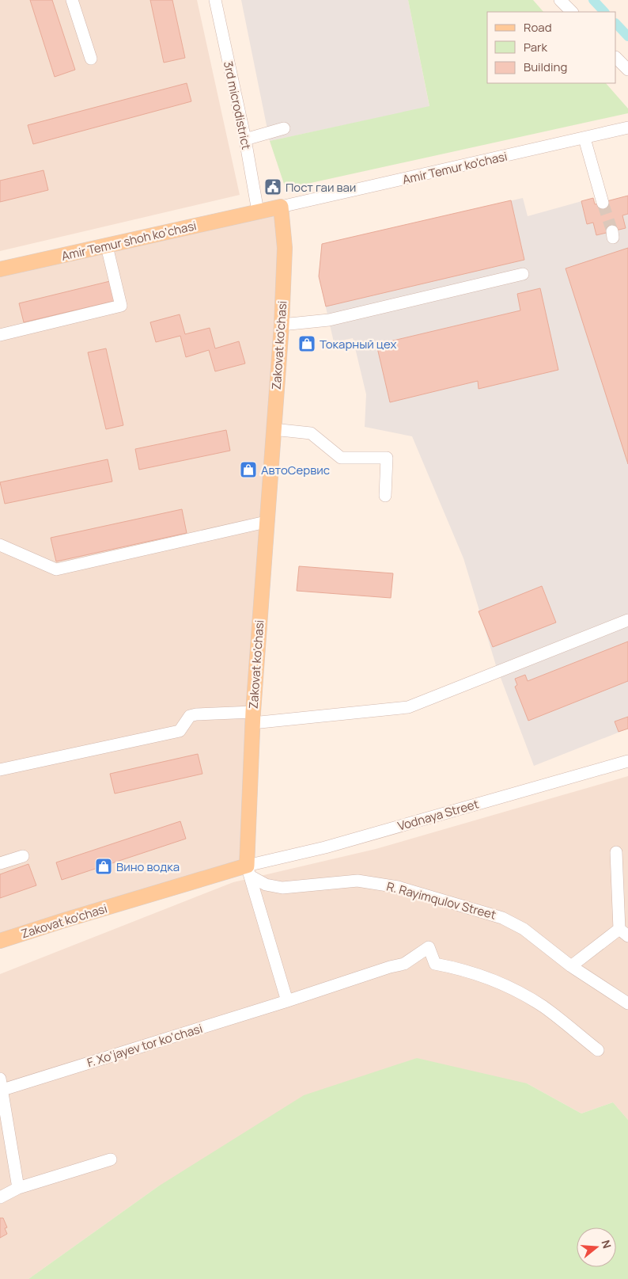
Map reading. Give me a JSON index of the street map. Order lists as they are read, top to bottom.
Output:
{
  "streets": {
    "main road": ["Amir Temur shoh ko‘chasi", "Zakovat ko'chasi"],
    "street": [
      "3rd microdistrict",
      "Amir Temur ko'chasi",
      "Vodnaya Street",
      "R. Rayimqulov Street",
      "F. Xo‘jayev tor ko‘chasi"
    ]
  },
  "crossings": [
    ["3rd microdistrict", "Amir Temur shoh ko‘chasi"],
    ["Amir Temur ko'chasi", "Amir Temur shoh ko‘chasi"],
    ["Amir Temur ko'chasi", "Zakovat ko'chasi"],
    ["Amir Temur shoh ko‘chasi", "Zakovat ko'chasi"],
    ["Zakovat ko'chasi", "Vodnaya Street"],
    ["Zakovat ko'chasi", "R. Rayimqulov Street"],
    ["Vodnaya Street", "R. Rayimqulov Street"]
  ],
  "places": {
    "public building": ["Пост гаи ваи"],
    "shop": ["Токарный цех", "АвтоСервис", "Вино водка"]
  },
  "legend": ["Road", "Park", "Building"],
  "north": "right"
}
